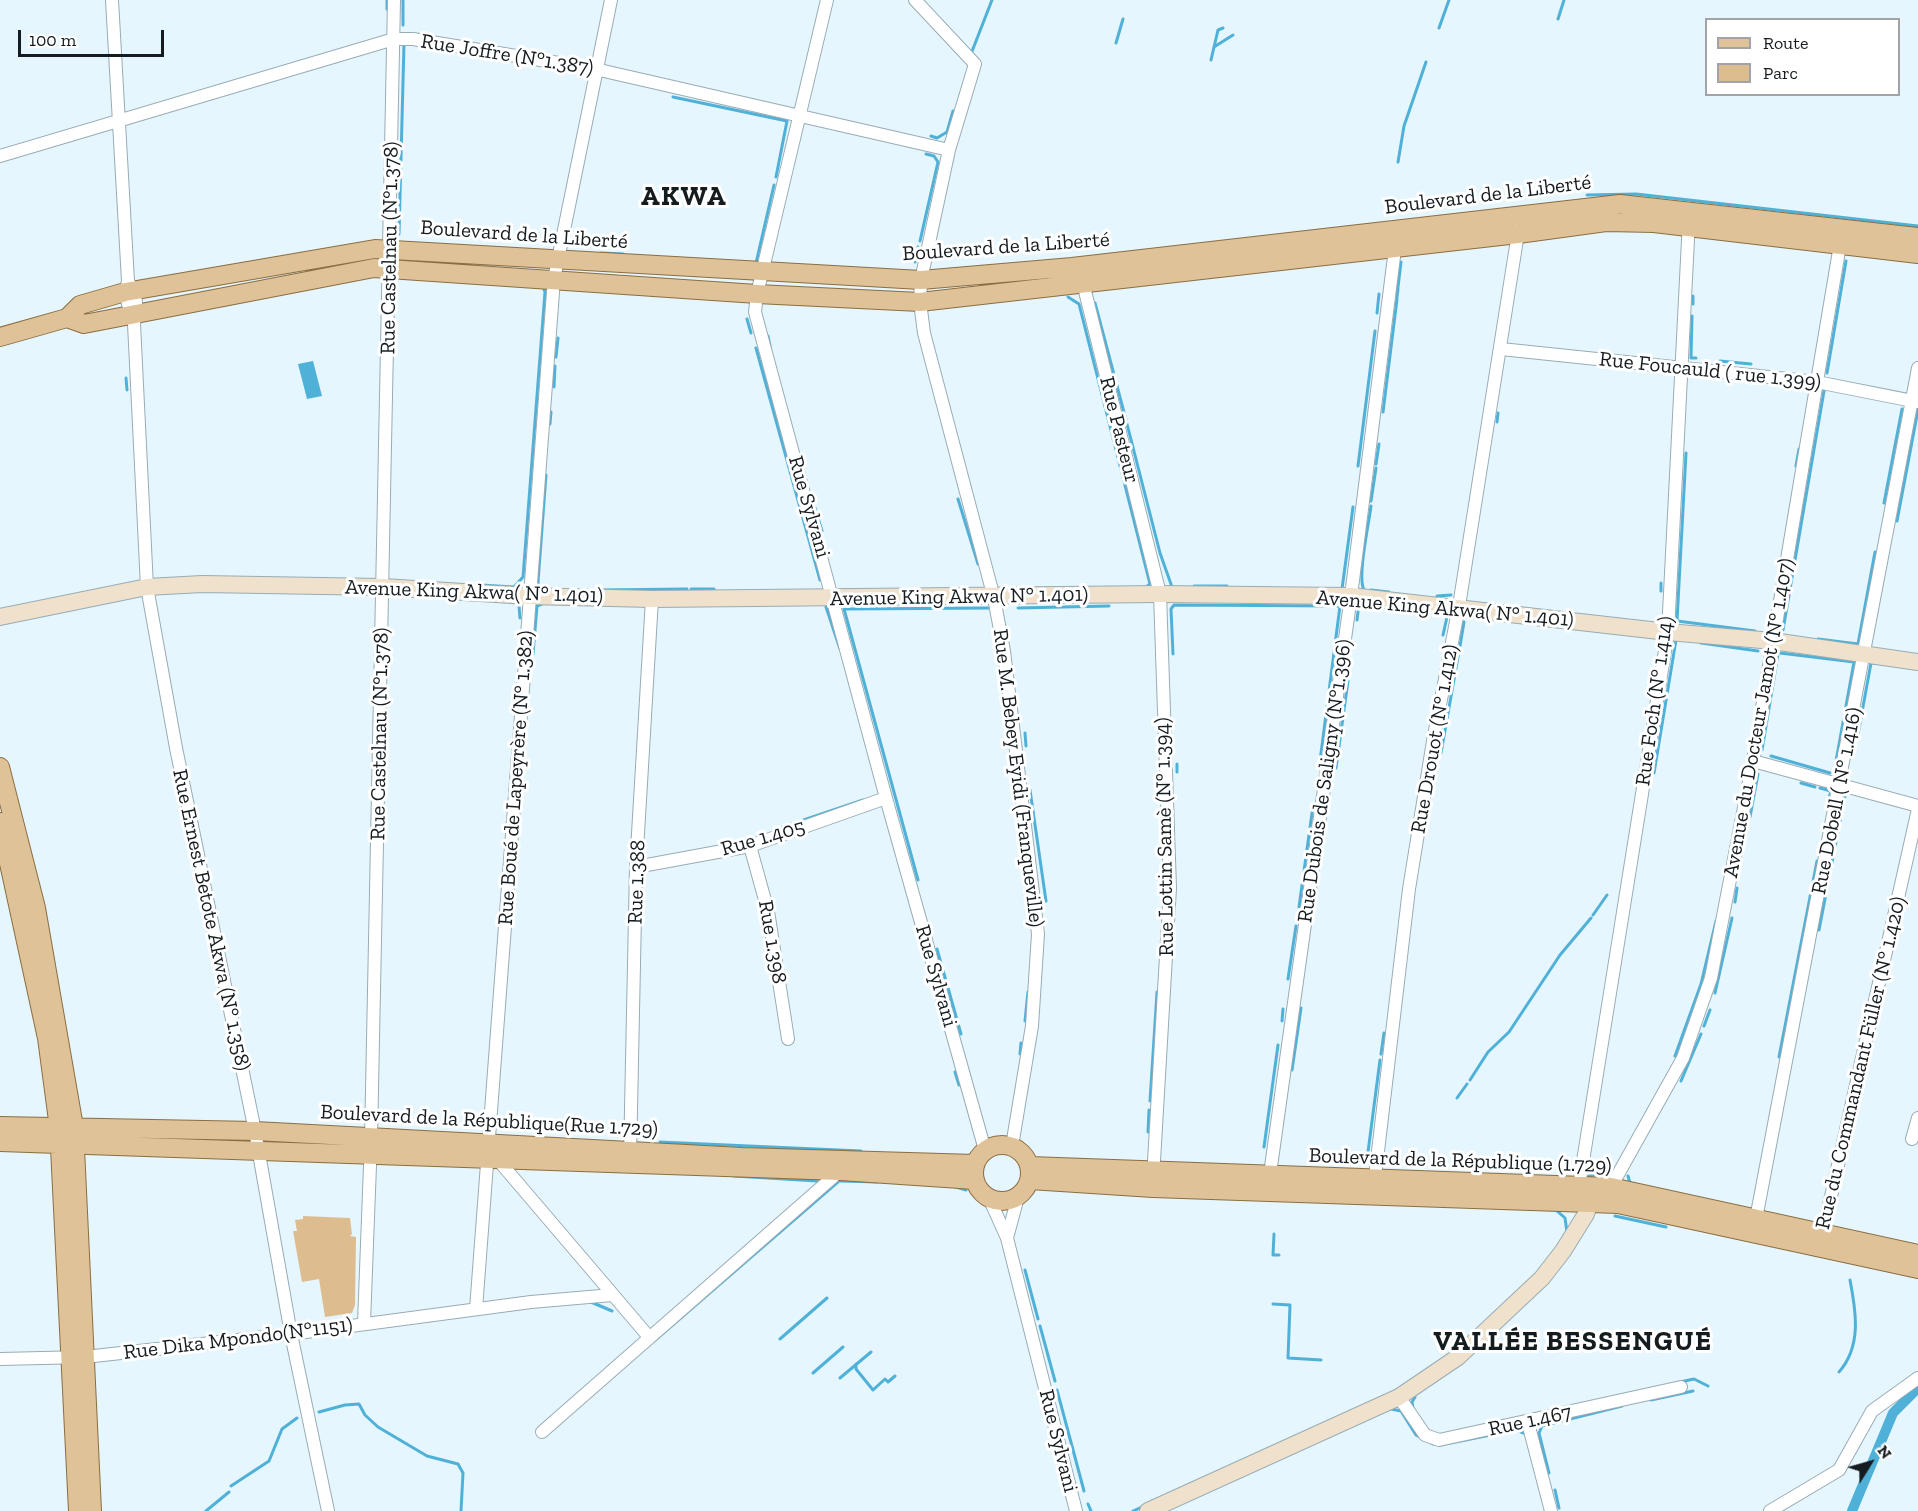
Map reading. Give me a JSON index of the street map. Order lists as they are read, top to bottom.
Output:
{
  "streets": {
    "main road": ["Boulevard de la Liberté", "Boulevard de la République(Rue 1.729)", "Boulevard de la République (1.729)"],
    "street": [
      "Rue Joffre (N°1.387)",
      "Rue Castelnau (N°1.378)",
      "Rue Foucauld ( rue 1.399)",
      "Rue Pasteur",
      "Rue Sylvani",
      "Avenue King Akwa( N° 1.401)",
      "Rue Foch (N° 1.414)",
      "Avenue du Docteur Jamot (N° 1.407)",
      "Rue Drouot (N° 1.412)",
      "Rue Boué de Lapeyrère (N° 1.382)",
      "Rue M. Bebey Eyidi (Franqueville)",
      "Rue Dubois de Saligny (N°1.396)",
      "Rue Dobell ( N° 1.416)",
      "Rue Lottin Samè (N° 1.394)",
      "Rue 1.405",
      "Rue 1.388",
      "Rue Ernest Betote Akwa (N° 1.358)",
      "Rue 1.398",
      "Rue du Commandant Füller (N° 1.420)",
      "Rue Dika Mpondo(N°1151)",
      "Rue 1.467"
    ]
  },
  "crossings": [
    ["Rue Joffre (N°1.387)", "Rue Castelnau (N°1.378)"],
    ["Rue Joffre (N°1.387)", "Rue Sylvani"],
    ["Rue Joffre (N°1.387)", "Rue Boué de Lapeyrère (N° 1.382)"],
    ["Rue Joffre (N°1.387)", "Rue M. Bebey Eyidi (Franqueville)"],
    ["Rue Joffre (N°1.387)", "Rue Ernest Betote Akwa (N° 1.358)"],
    ["Boulevard de la Liberté", "Rue Castelnau (N°1.378)"],
    ["Boulevard de la Liberté", "Rue Pasteur"],
    ["Boulevard de la Liberté", "Rue Sylvani"],
    ["Boulevard de la Liberté", "Rue Foch (N° 1.414)"],
    ["Boulevard de la Liberté", "Avenue du Docteur Jamot (N° 1.407)"],
    ["Boulevard de la Liberté", "Rue Drouot (N° 1.412)"],
    ["Boulevard de la Liberté", "Rue Boué de Lapeyrère (N° 1.382)"],
    ["Boulevard de la Liberté", "Rue M. Bebey Eyidi (Franqueville)"],
    ["Boulevard de la Liberté", "Rue Dubois de Saligny (N°1.396)"],
    ["Boulevard de la Liberté", "Rue Ernest Betote Akwa (N° 1.358)"],
    ["Rue Castelnau (N°1.378)", "Avenue King Akwa( N° 1.401)"],
    ["Rue Castelnau (N°1.378)", "Boulevard de la République(Rue 1.729)"],
    ["Rue Castelnau (N°1.378)", "Rue Dika Mpondo(N°1151)"],
    ["Rue Foucauld ( rue 1.399)", "Rue Foch (N° 1.414)"],
    ["Rue Foucauld ( rue 1.399)", "Avenue du Docteur Jamot (N° 1.407)"],
    ["Rue Foucauld ( rue 1.399)", "Rue Drouot (N° 1.412)"],
    ["Rue Foucauld ( rue 1.399)", "Rue Dobell ( N° 1.416)"],
    ["Rue Pasteur", "Avenue King Akwa( N° 1.401)"],
    ["Rue Pasteur", "Rue Lottin Samè (N° 1.394)"],
    ["Rue Sylvani", "Avenue King Akwa( N° 1.401)"],
    ["Rue Sylvani", "Rue M. Bebey Eyidi (Franqueville)"],
    ["Rue Sylvani", "Rue 1.405"],
    ["Rue Sylvani", "Boulevard de la République(Rue 1.729)"],
    ["Rue Sylvani", "Boulevard de la République (1.729)"],
    ["Avenue King Akwa( N° 1.401)", "Rue Foch (N° 1.414)"],
    ["Avenue King Akwa( N° 1.401)", "Avenue du Docteur Jamot (N° 1.407)"],
    ["Avenue King Akwa( N° 1.401)", "Rue Drouot (N° 1.412)"],
    ["Avenue King Akwa( N° 1.401)", "Rue Boué de Lapeyrère (N° 1.382)"],
    ["Avenue King Akwa( N° 1.401)", "Rue M. Bebey Eyidi (Franqueville)"],
    ["Avenue King Akwa( N° 1.401)", "Rue Dubois de Saligny (N°1.396)"],
    ["Avenue King Akwa( N° 1.401)", "Rue Dobell ( N° 1.416)"],
    ["Avenue King Akwa( N° 1.401)", "Rue Lottin Samè (N° 1.394)"],
    ["Avenue King Akwa( N° 1.401)", "Rue 1.388"],
    ["Avenue King Akwa( N° 1.401)", "Rue Ernest Betote Akwa (N° 1.358)"],
    ["Rue Foch (N° 1.414)", "Avenue du Docteur Jamot (N° 1.407)"],
    ["Rue Foch (N° 1.414)", "Boulevard de la République (1.729)"],
    ["Avenue du Docteur Jamot (N° 1.407)", "Boulevard de la République (1.729)"],
    ["Avenue du Docteur Jamot (N° 1.407)", "Rue 1.467"],
    ["Rue Drouot (N° 1.412)", "Boulevard de la République (1.729)"],
    ["Rue Boué de Lapeyrère (N° 1.382)", "Boulevard de la République(Rue 1.729)"],
    ["Rue Boué de Lapeyrère (N° 1.382)", "Rue Dika Mpondo(N°1151)"],
    ["Rue M. Bebey Eyidi (Franqueville)", "Boulevard de la République(Rue 1.729)"],
    ["Rue M. Bebey Eyidi (Franqueville)", "Boulevard de la République (1.729)"],
    ["Rue Dubois de Saligny (N°1.396)", "Boulevard de la République (1.729)"],
    ["Rue Dobell ( N° 1.416)", "Boulevard de la République (1.729)"],
    ["Rue Lottin Samè (N° 1.394)", "Boulevard de la République (1.729)"],
    ["Rue 1.405", "Rue 1.388"],
    ["Rue 1.405", "Rue 1.398"],
    ["Rue 1.388", "Boulevard de la République(Rue 1.729)"],
    ["Rue Ernest Betote Akwa (N° 1.358)", "Boulevard de la République(Rue 1.729)"],
    ["Rue Ernest Betote Akwa (N° 1.358)", "Rue Dika Mpondo(N°1151)"],
    ["Rue du Commandant Füller (N° 1.420)", "Boulevard de la République (1.729)"],
    ["Boulevard de la République(Rue 1.729)", "Boulevard de la République (1.729)"]
  ],
  "districts": ["AKWA", "VALLÉE BESSENGUÉ"],
  "legend": ["Route", "Parc"],
  "scale_bar": "100 m",
  "north": "top right"
}
